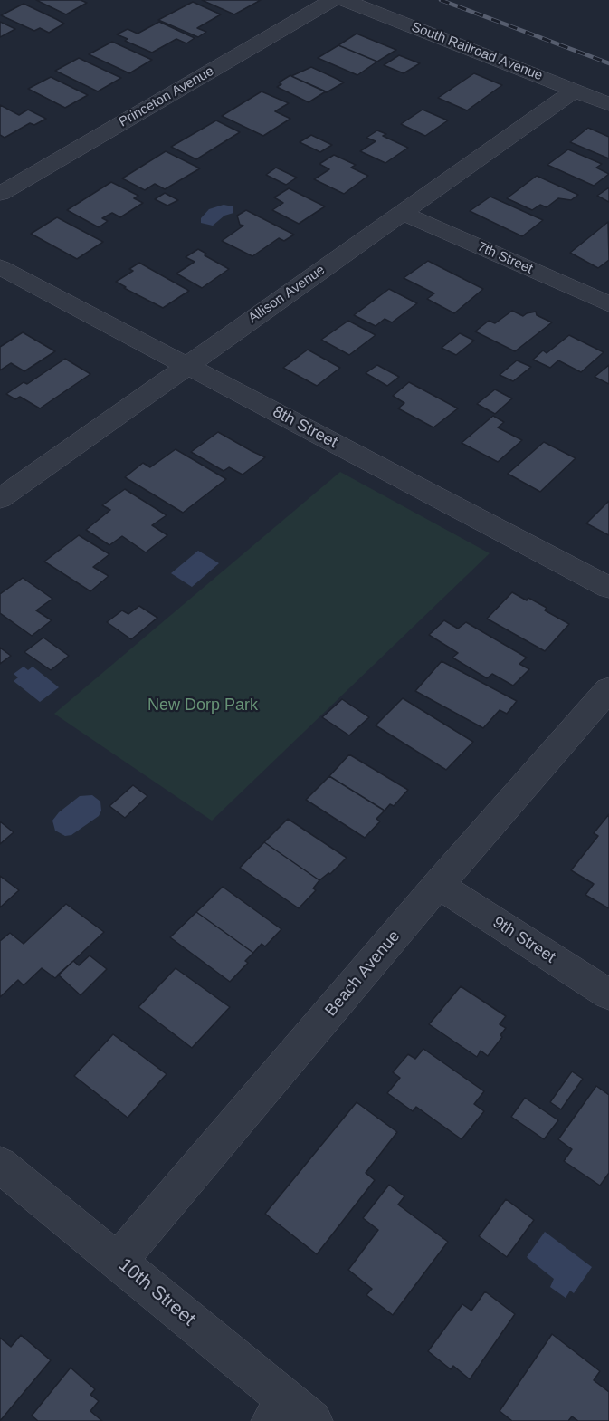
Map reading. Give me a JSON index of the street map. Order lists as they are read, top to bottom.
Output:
{
  "streets": {
    "street": [
      "South Railroad Avenue",
      "Princeton Avenue",
      "7th Street",
      "Allison Avenue",
      "8th Street",
      "9th Street",
      "Beach Avenue",
      "10th Street"
    ]
  },
  "crossings": [
    ["South Railroad Avenue", "Allison Avenue"],
    ["7th Street", "Allison Avenue"],
    ["Allison Avenue", "8th Street"],
    ["9th Street", "Beach Avenue"],
    ["Beach Avenue", "10th Street"]
  ],
  "parks": ["New Dorp Park"]
}
